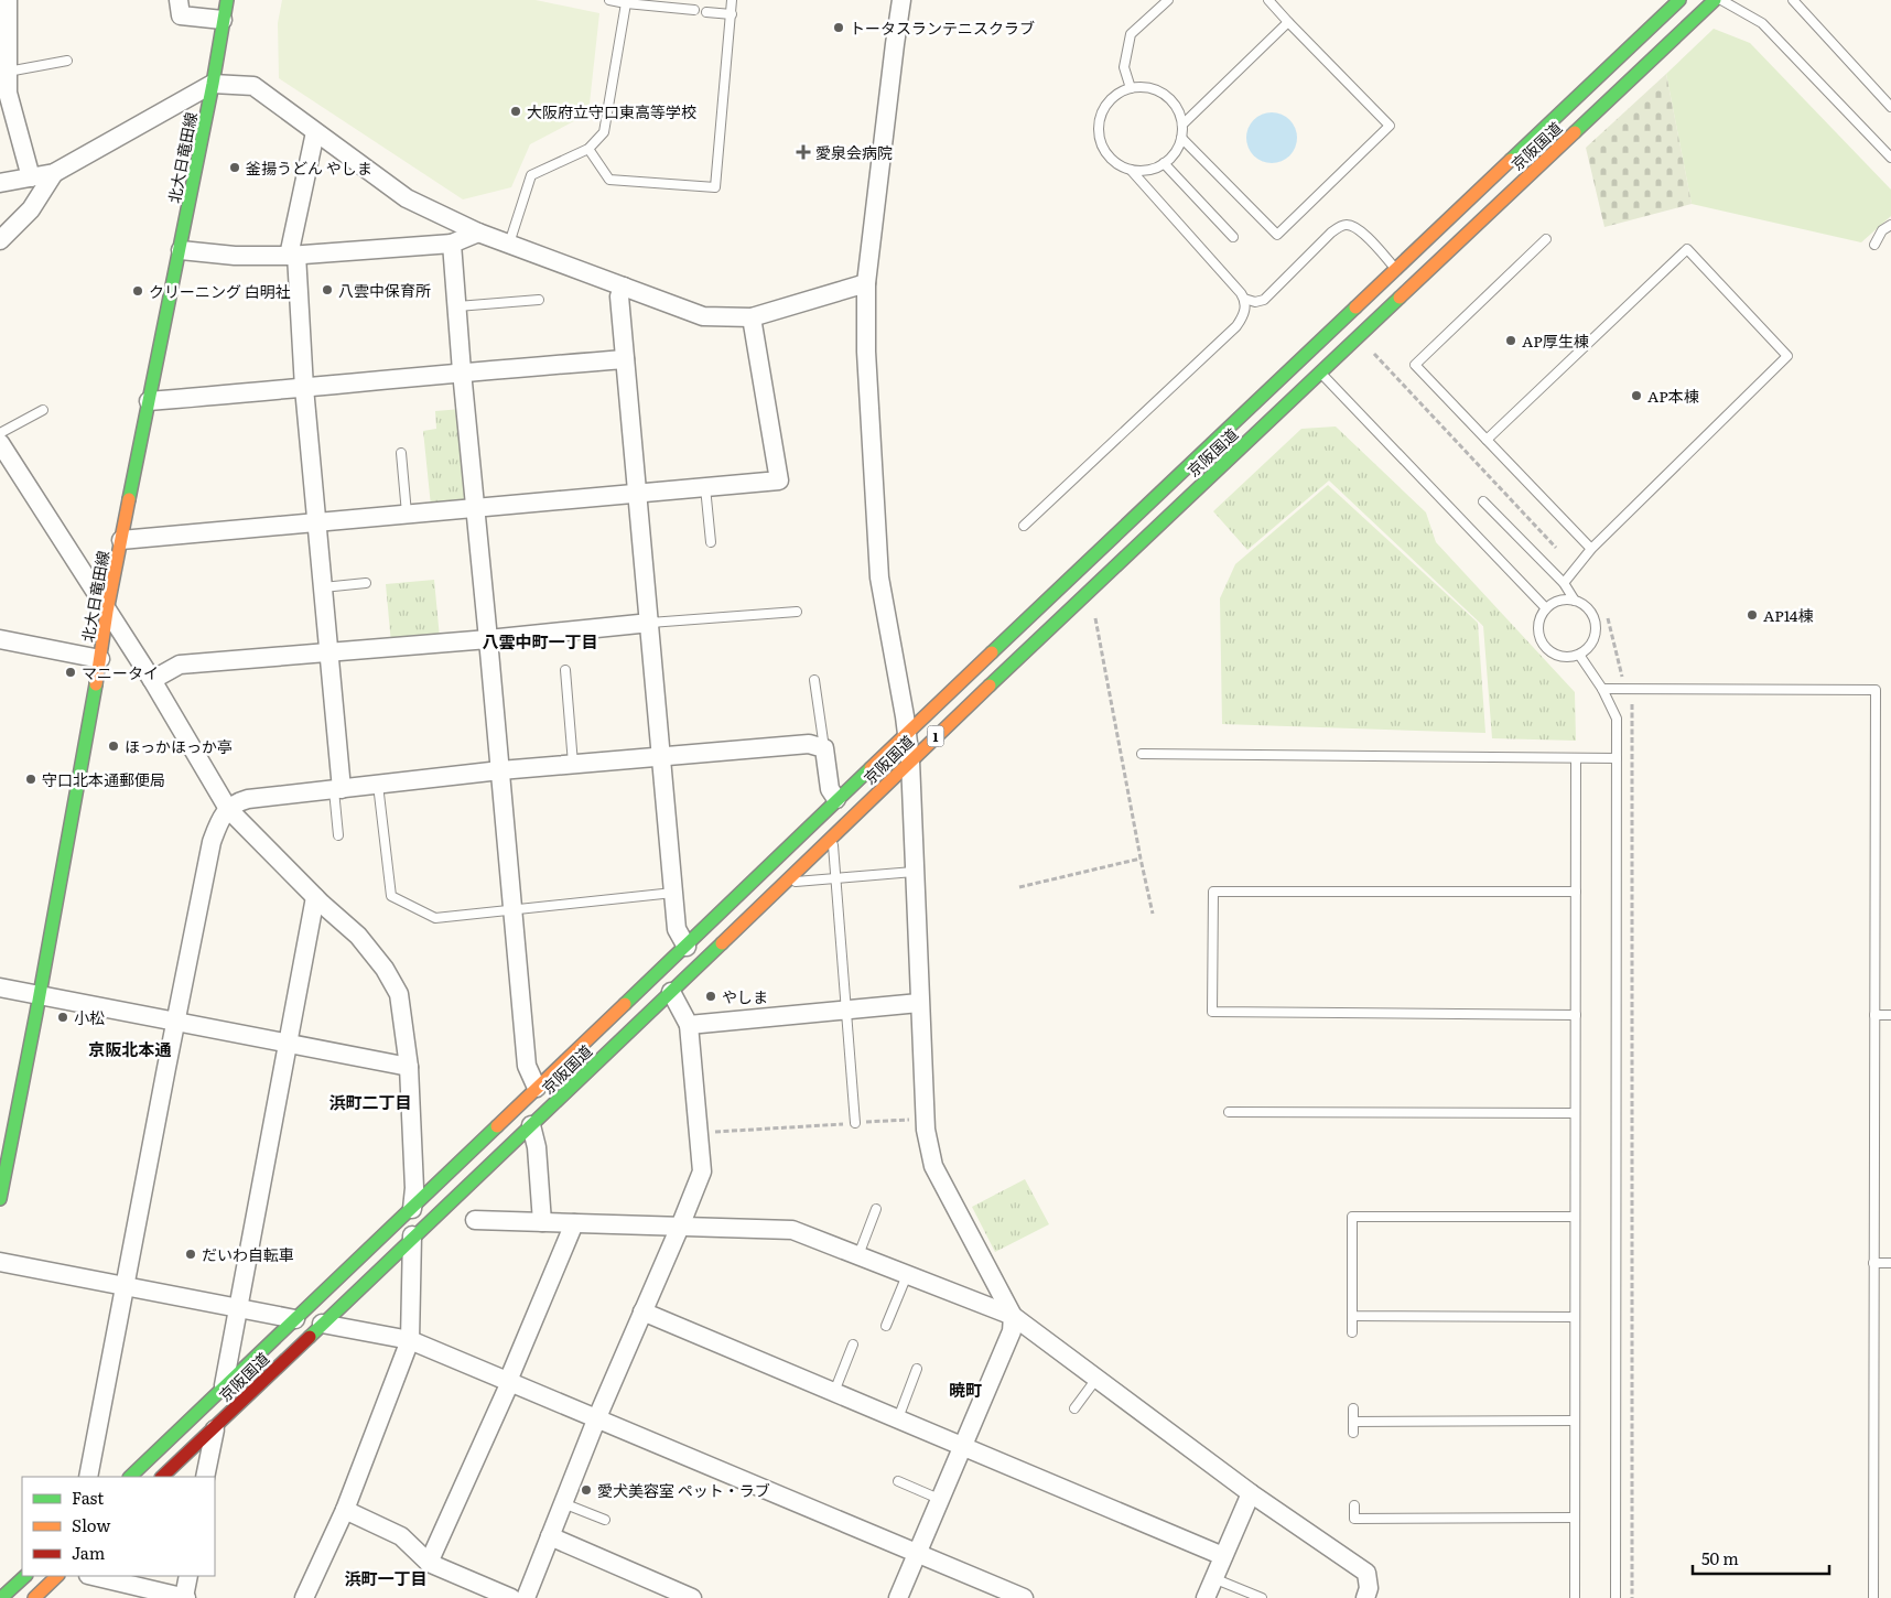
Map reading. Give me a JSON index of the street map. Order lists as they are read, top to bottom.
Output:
{
  "streets": {
    "main road": ["京阪国道", "北大日竜田線", "1"]
  },
  "districts": [
    "八雲中町一丁目",
    "京阪北本通",
    "浜町二丁目",
    "暁町",
    "浜町一丁目"
  ],
  "places": {
    "other": [
      "トータスランテニスクラブ",
      "大阪府立守口東高等学校",
      "釜揚うどん やしま",
      "八雲中保育所",
      "クリーニング 白明社",
      "AP厚生棟",
      "AP本棟",
      "AP14棟",
      "マニータイ",
      "ほっかほっか亭",
      "守口北本通郵便局",
      "やしま",
      "小松",
      "だいわ自転車",
      "愛犬美容室 ペット・ラブ"
    ],
    "health": ["愛泉会病院"]
  },
  "legend": ["Fast", "Slow", "Jam"],
  "scale_bar": "50 m"
}
